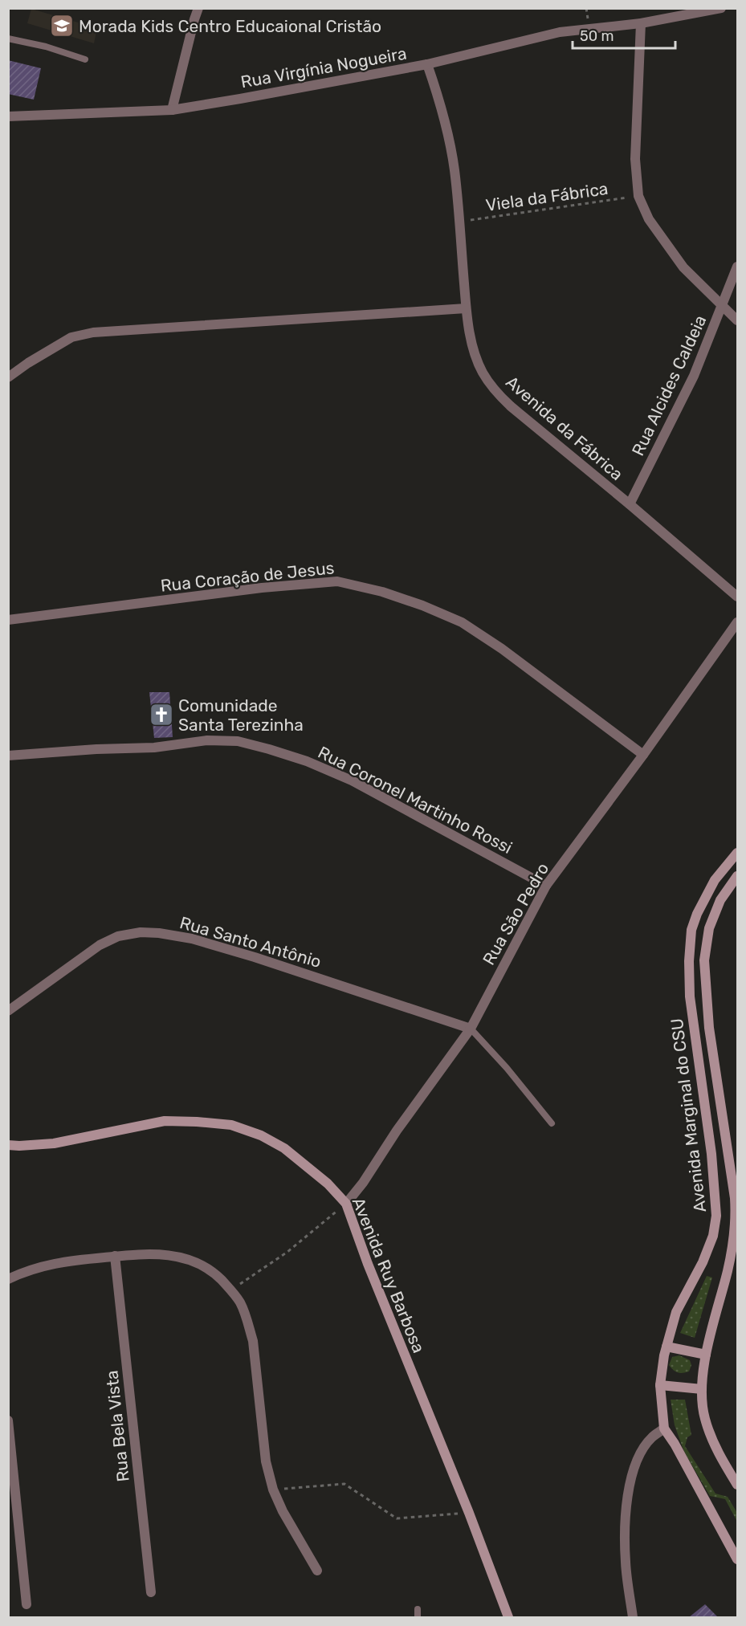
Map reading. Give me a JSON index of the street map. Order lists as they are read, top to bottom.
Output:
{
  "streets": {
    "main road": ["Avenida Marginal do CSU", "Avenida Ruy Barbosa"],
    "street": [
      "Rua Virgínia Nogueira",
      "Rua Alcides Caldeia",
      "Avenida da Fábrica",
      "Rua Coração de Jesus",
      "Rua Coronel Martinho Rossi",
      "Rua São Pedro",
      "Rua Santo Antônio",
      "Rua Bela Vista"
    ],
    "path": ["Viela da Fábrica"]
  },
  "crossings": [
    ["Rua Virgínia Nogueira", "Avenida da Fábrica"],
    ["Viela da Fábrica", "Avenida da Fábrica"],
    ["Rua Alcides Caldeia", "Avenida da Fábrica"],
    ["Rua Coração de Jesus", "Rua São Pedro"],
    ["Rua Coronel Martinho Rossi", "Rua São Pedro"],
    ["Rua São Pedro", "Rua Santo Antônio"],
    ["Rua São Pedro", "Avenida Ruy Barbosa"]
  ],
  "places": {
    "school or university": ["Morada Kids Centro Educaional Cristão"],
    "church": ["Comunidade Santa Terezinha"]
  },
  "scale_bar": "50 m"
}
